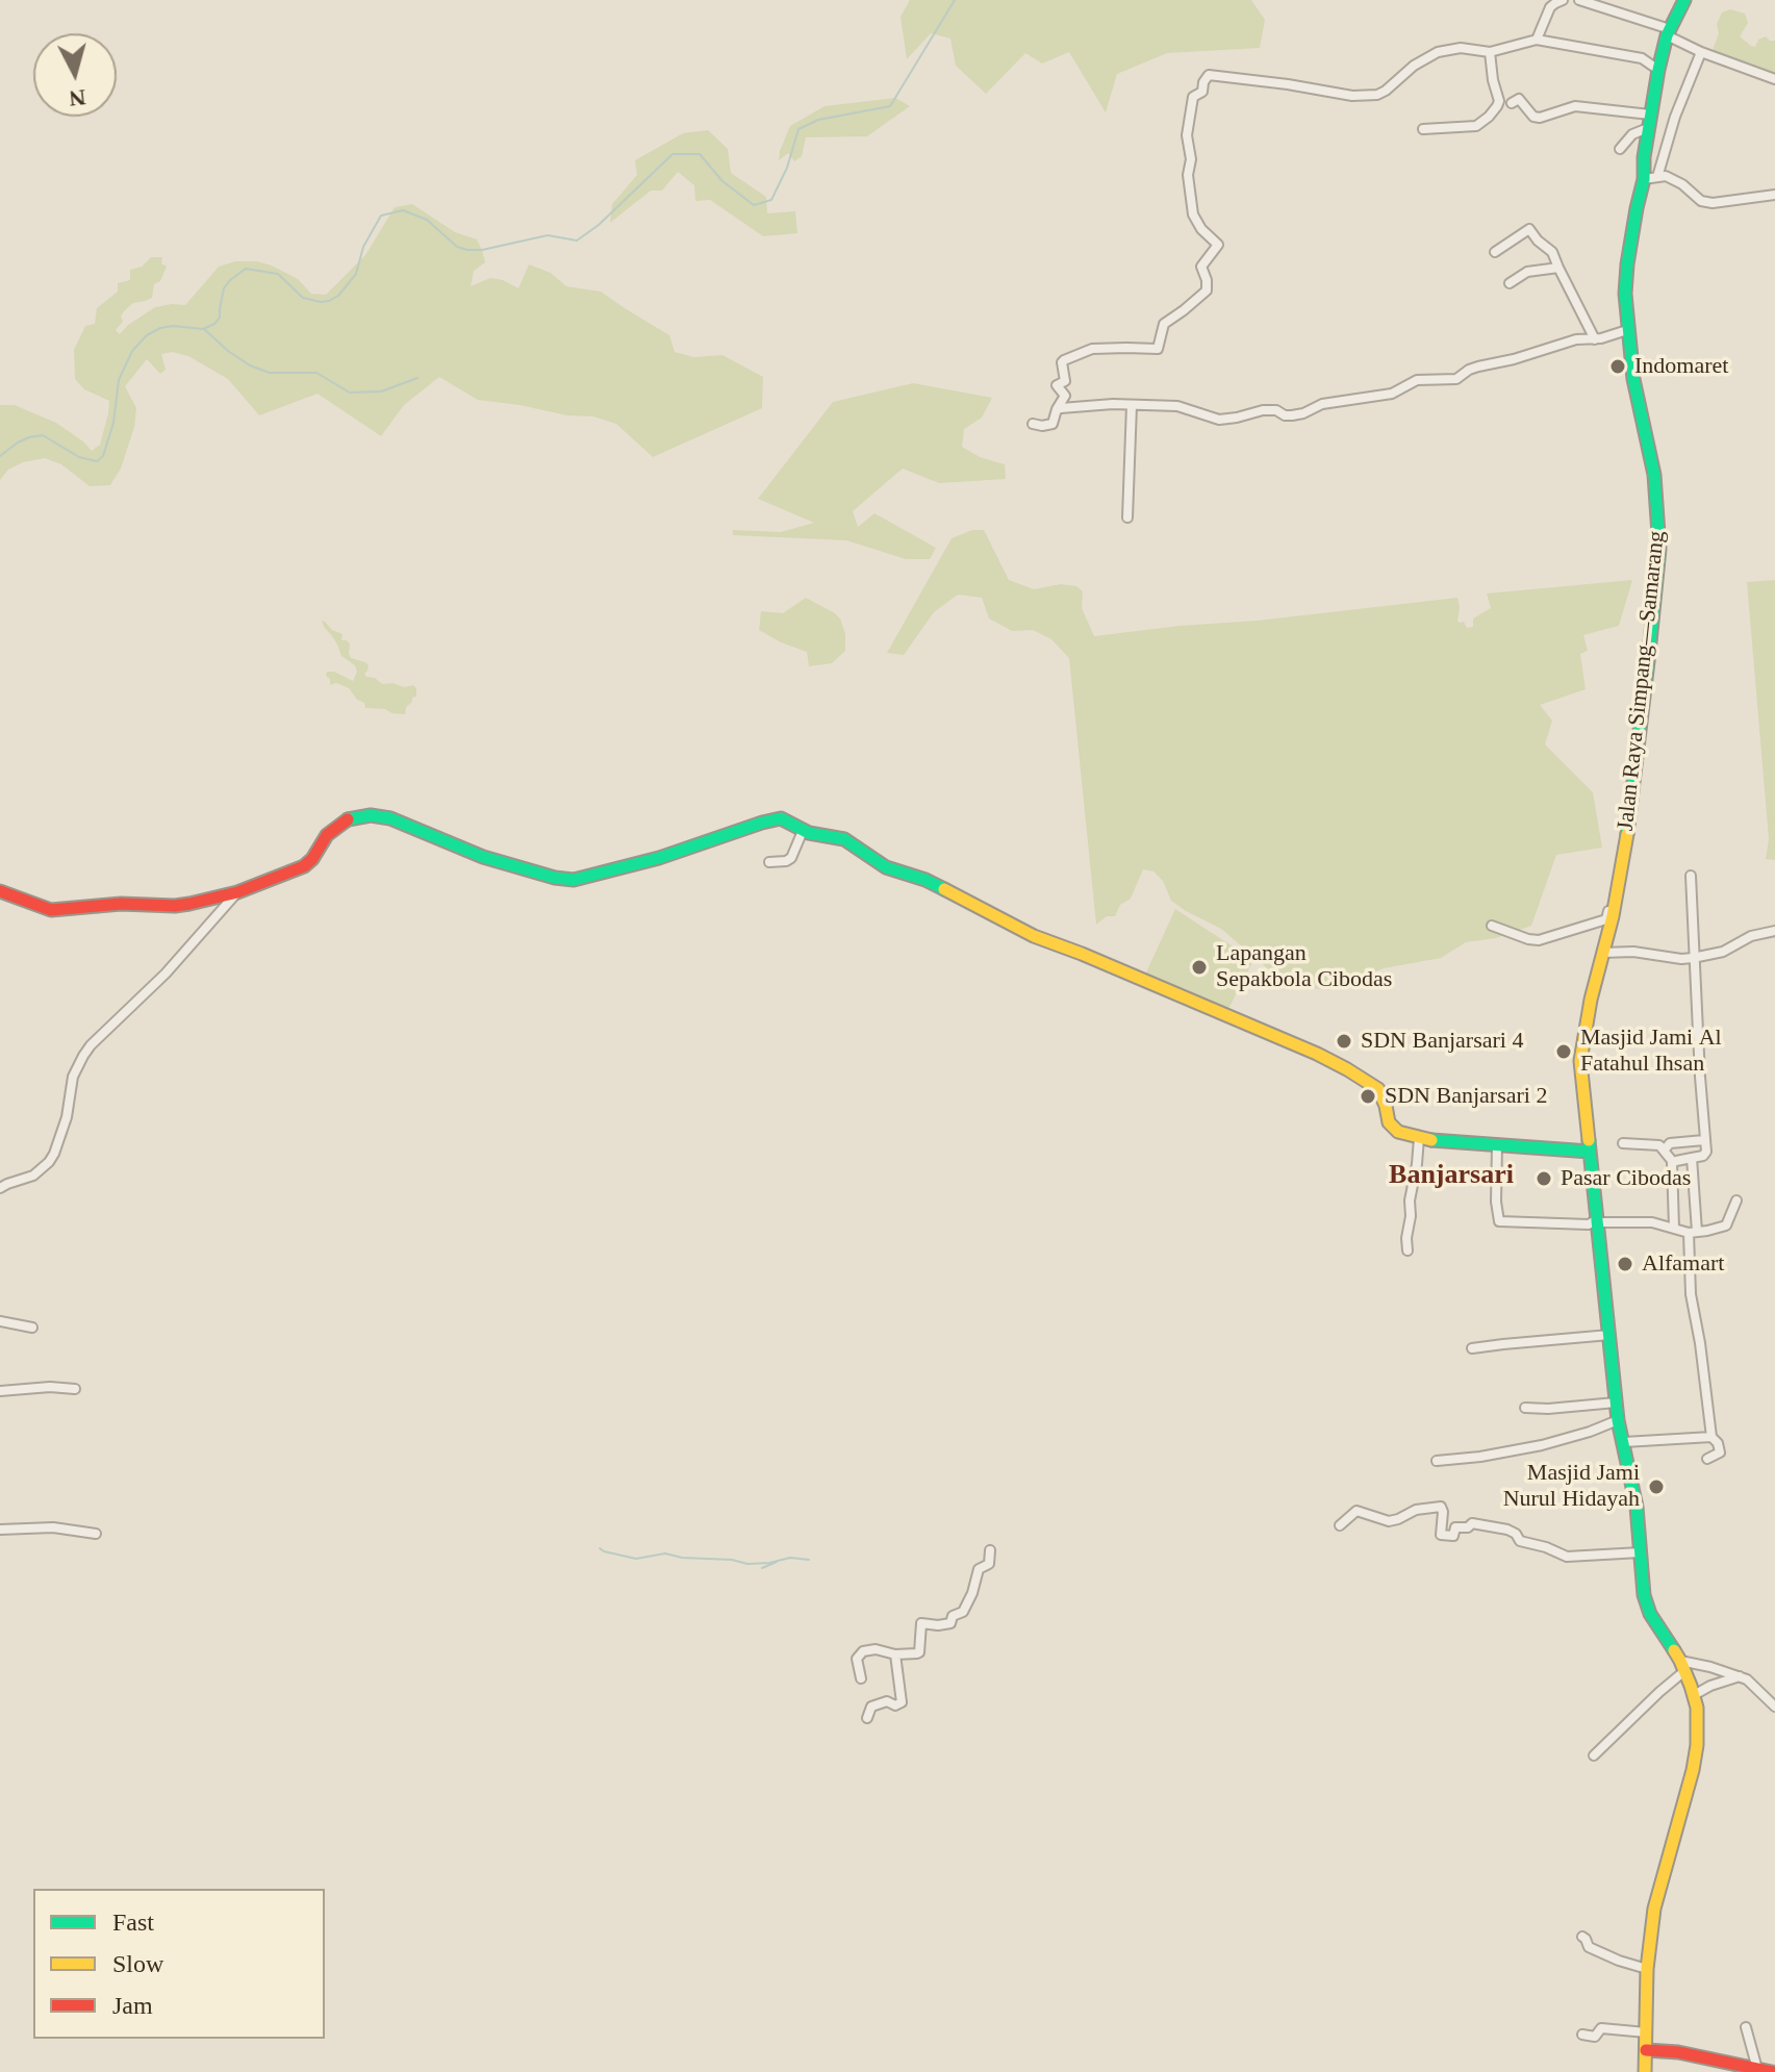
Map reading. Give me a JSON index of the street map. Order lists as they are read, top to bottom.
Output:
{
  "streets": {
    "main road": ["Jalan Raya Simpang—Samarang"]
  },
  "districts": ["Banjarsari"],
  "places": [
    "Indomaret",
    "Lapangan Sepakbola Cibodas",
    "SDN Banjarsari 4",
    "Masjid Jami Al Fatahul Ihsan",
    "SDN Banjarsari 2",
    "Pasar Cibodas",
    "Alfamart",
    "Masjid Jami Nurul Hidayah"
  ],
  "legend": ["Fast", "Slow", "Jam"],
  "north": "bottom"
}
